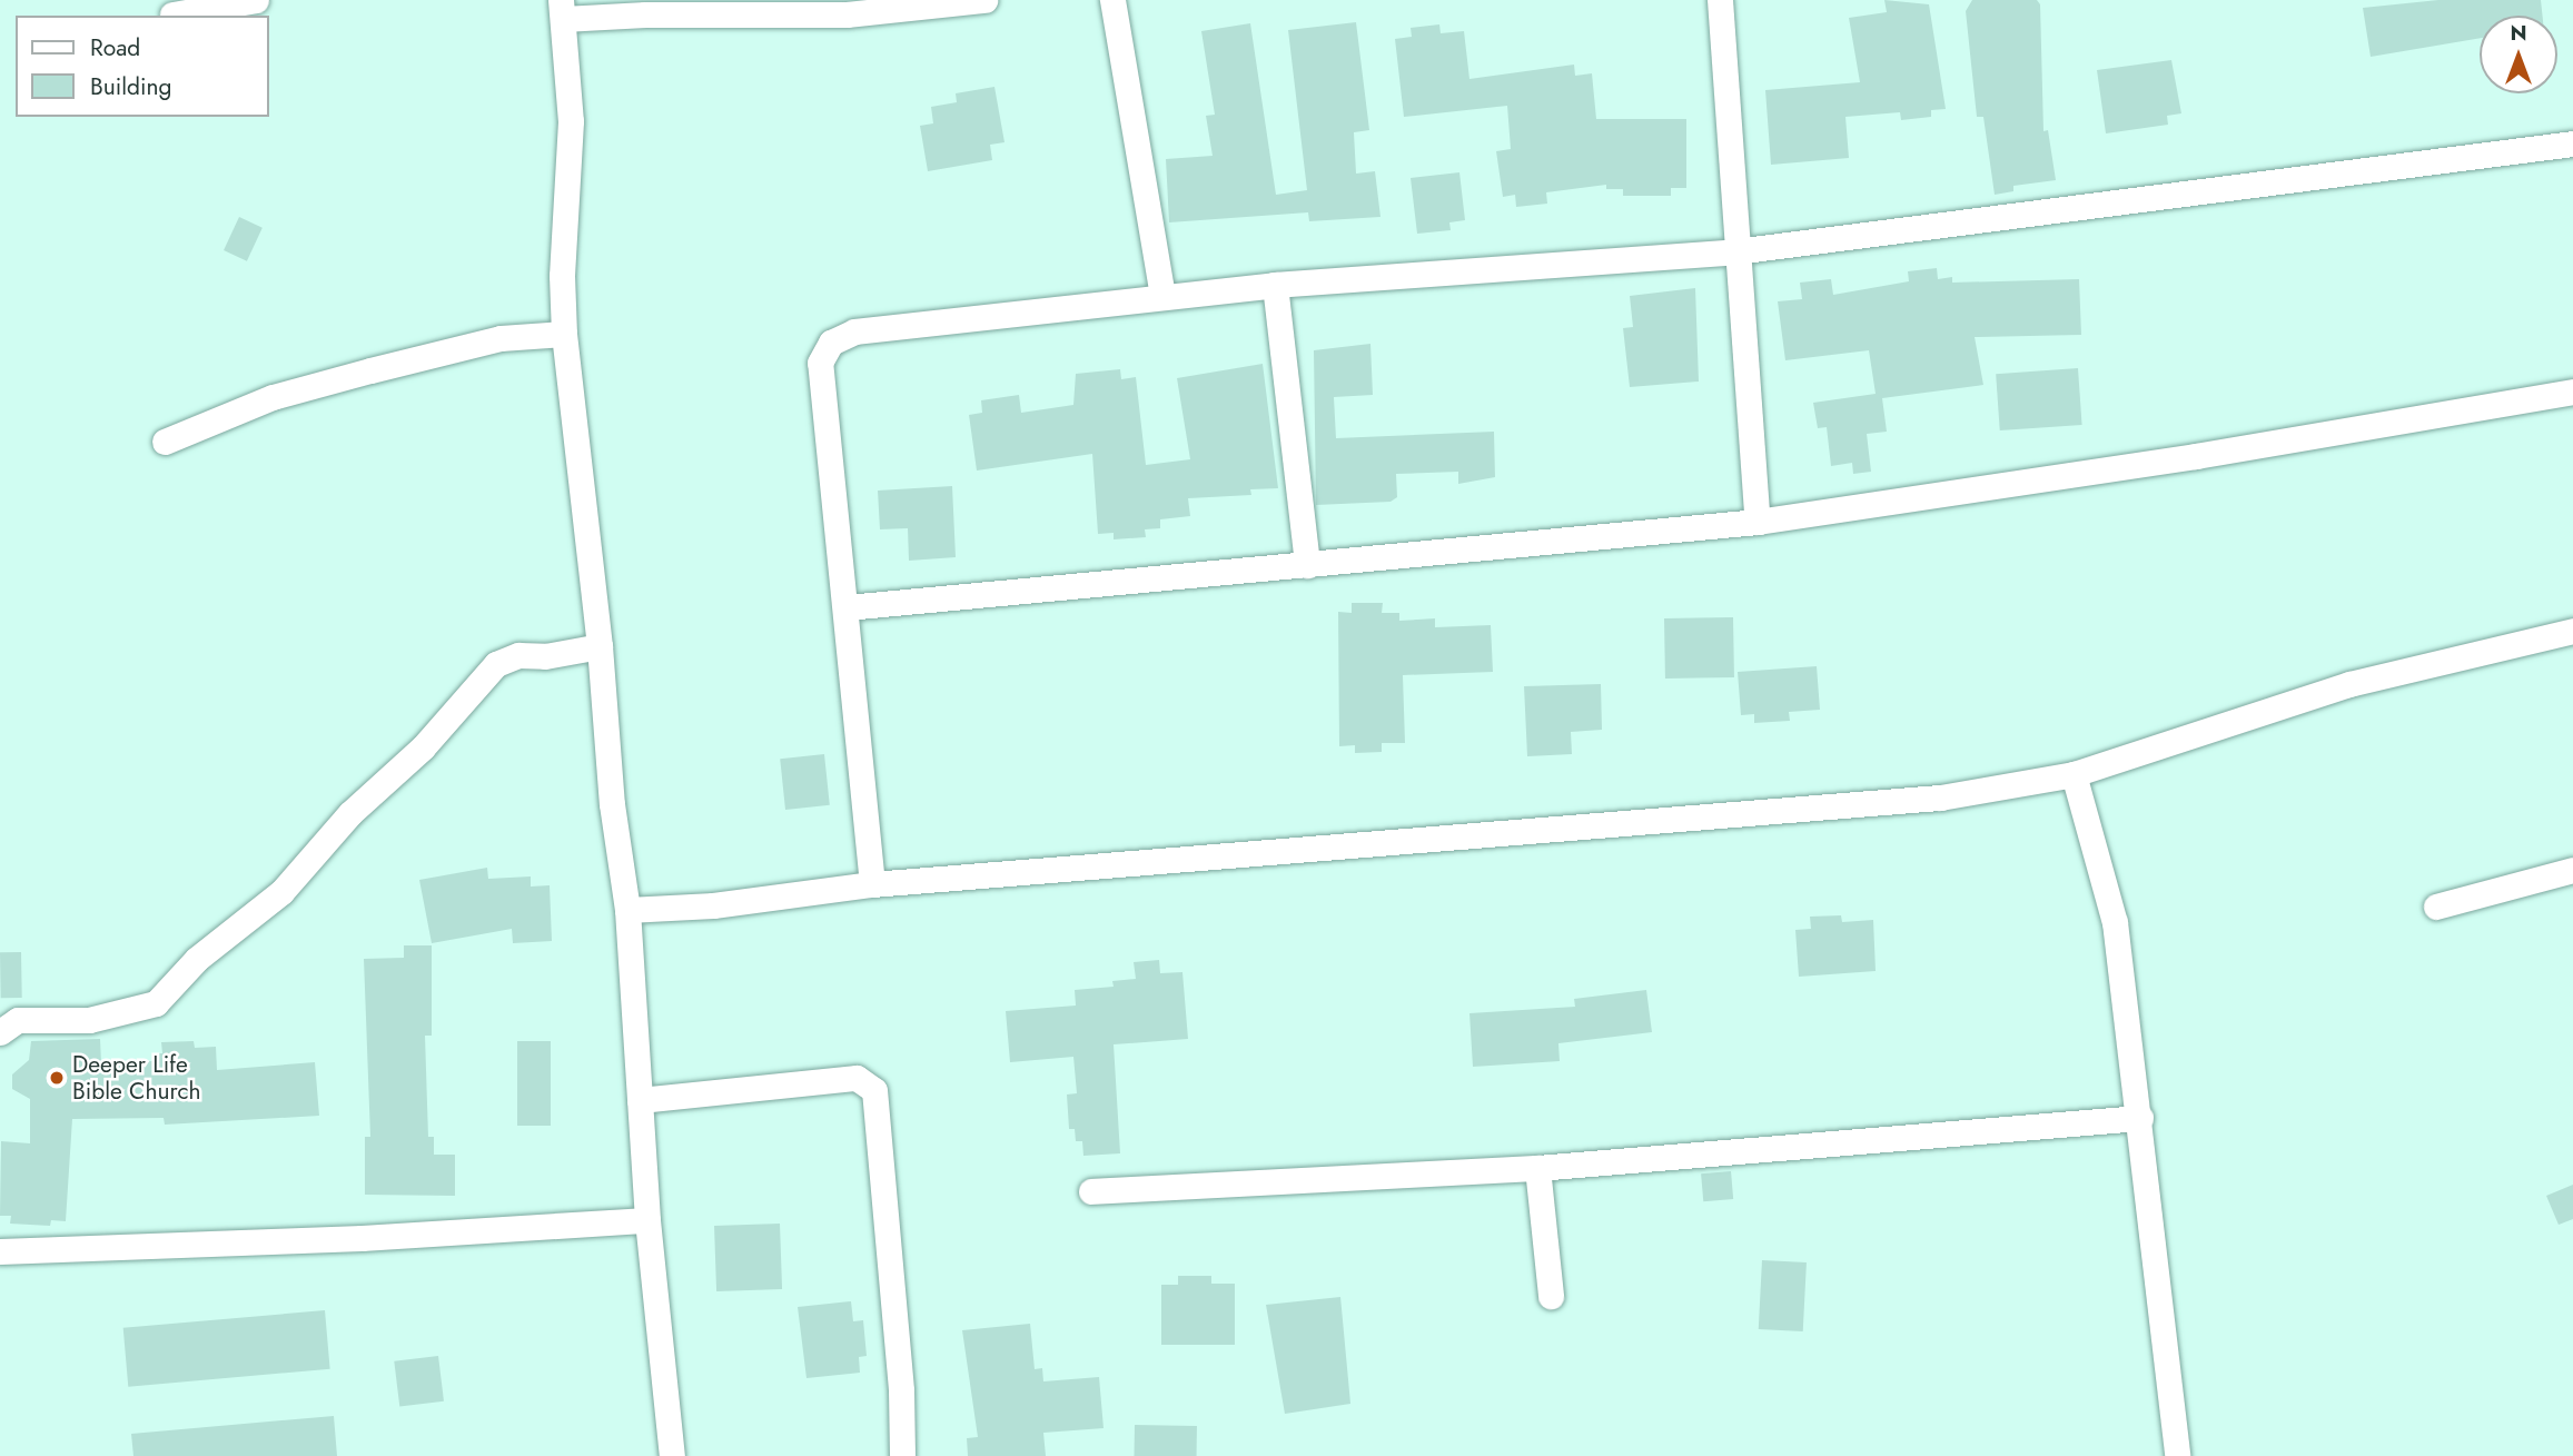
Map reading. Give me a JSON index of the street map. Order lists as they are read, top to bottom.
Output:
{
  "places": ["Deeper Life Bible Church"],
  "legend": ["Road", "Building"],
  "north": "top"
}
